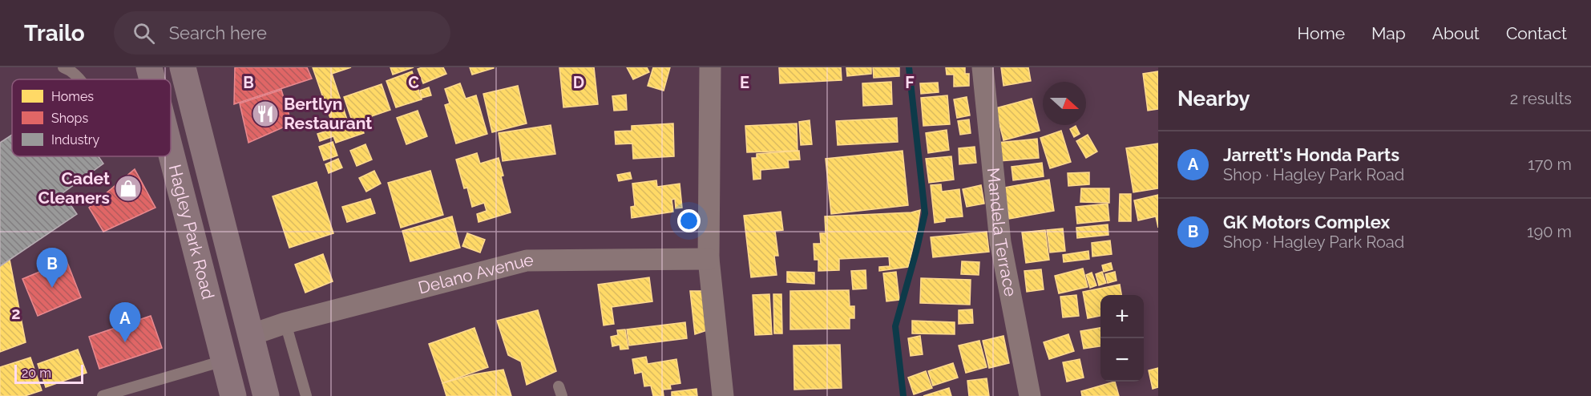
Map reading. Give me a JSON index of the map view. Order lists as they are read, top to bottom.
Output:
{
  "streets": {
    "main road": ["Hagley Park Road"],
    "street": ["Mandela Terrace", "Delano Avenue"]
  },
  "crossings": [
    ["Hagley Park Road", "Delano Avenue"]
  ],
  "places": {
    "restaurant": ["Bertlyn Restaurant"],
    "shop": ["Cadet Cleaners"]
  },
  "legend": ["Homes", "Shops", "Industry"],
  "scale_bar": "20 m",
  "north": "right",
  "page": {
    "header": "Trailo",
    "search": "Search here",
    "nav": [
      "Home",
      "Map",
      "About",
      "Contact"
    ],
    "heading": ["Nearby", "2 results"],
    "list": [
      {
        "mark": "A",
        "name": "Jarrett's Honda Parts",
        "note": "Shop · Hagley Park Road",
        "value": "170 m"
      },
      {
        "mark": "B",
        "name": "GK Motors Complex",
        "note": "Shop · Hagley Park Road",
        "value": "190 m"
      }
    ],
    "pins": ["B", "A"],
    "map_buttons": ["+", "−"],
    "scale": "20 m"
  },
  "grid": {
    "columns": [
      "B",
      "C",
      "D",
      "E",
      "F"
    ],
    "rows": ["2"]
  }
}
